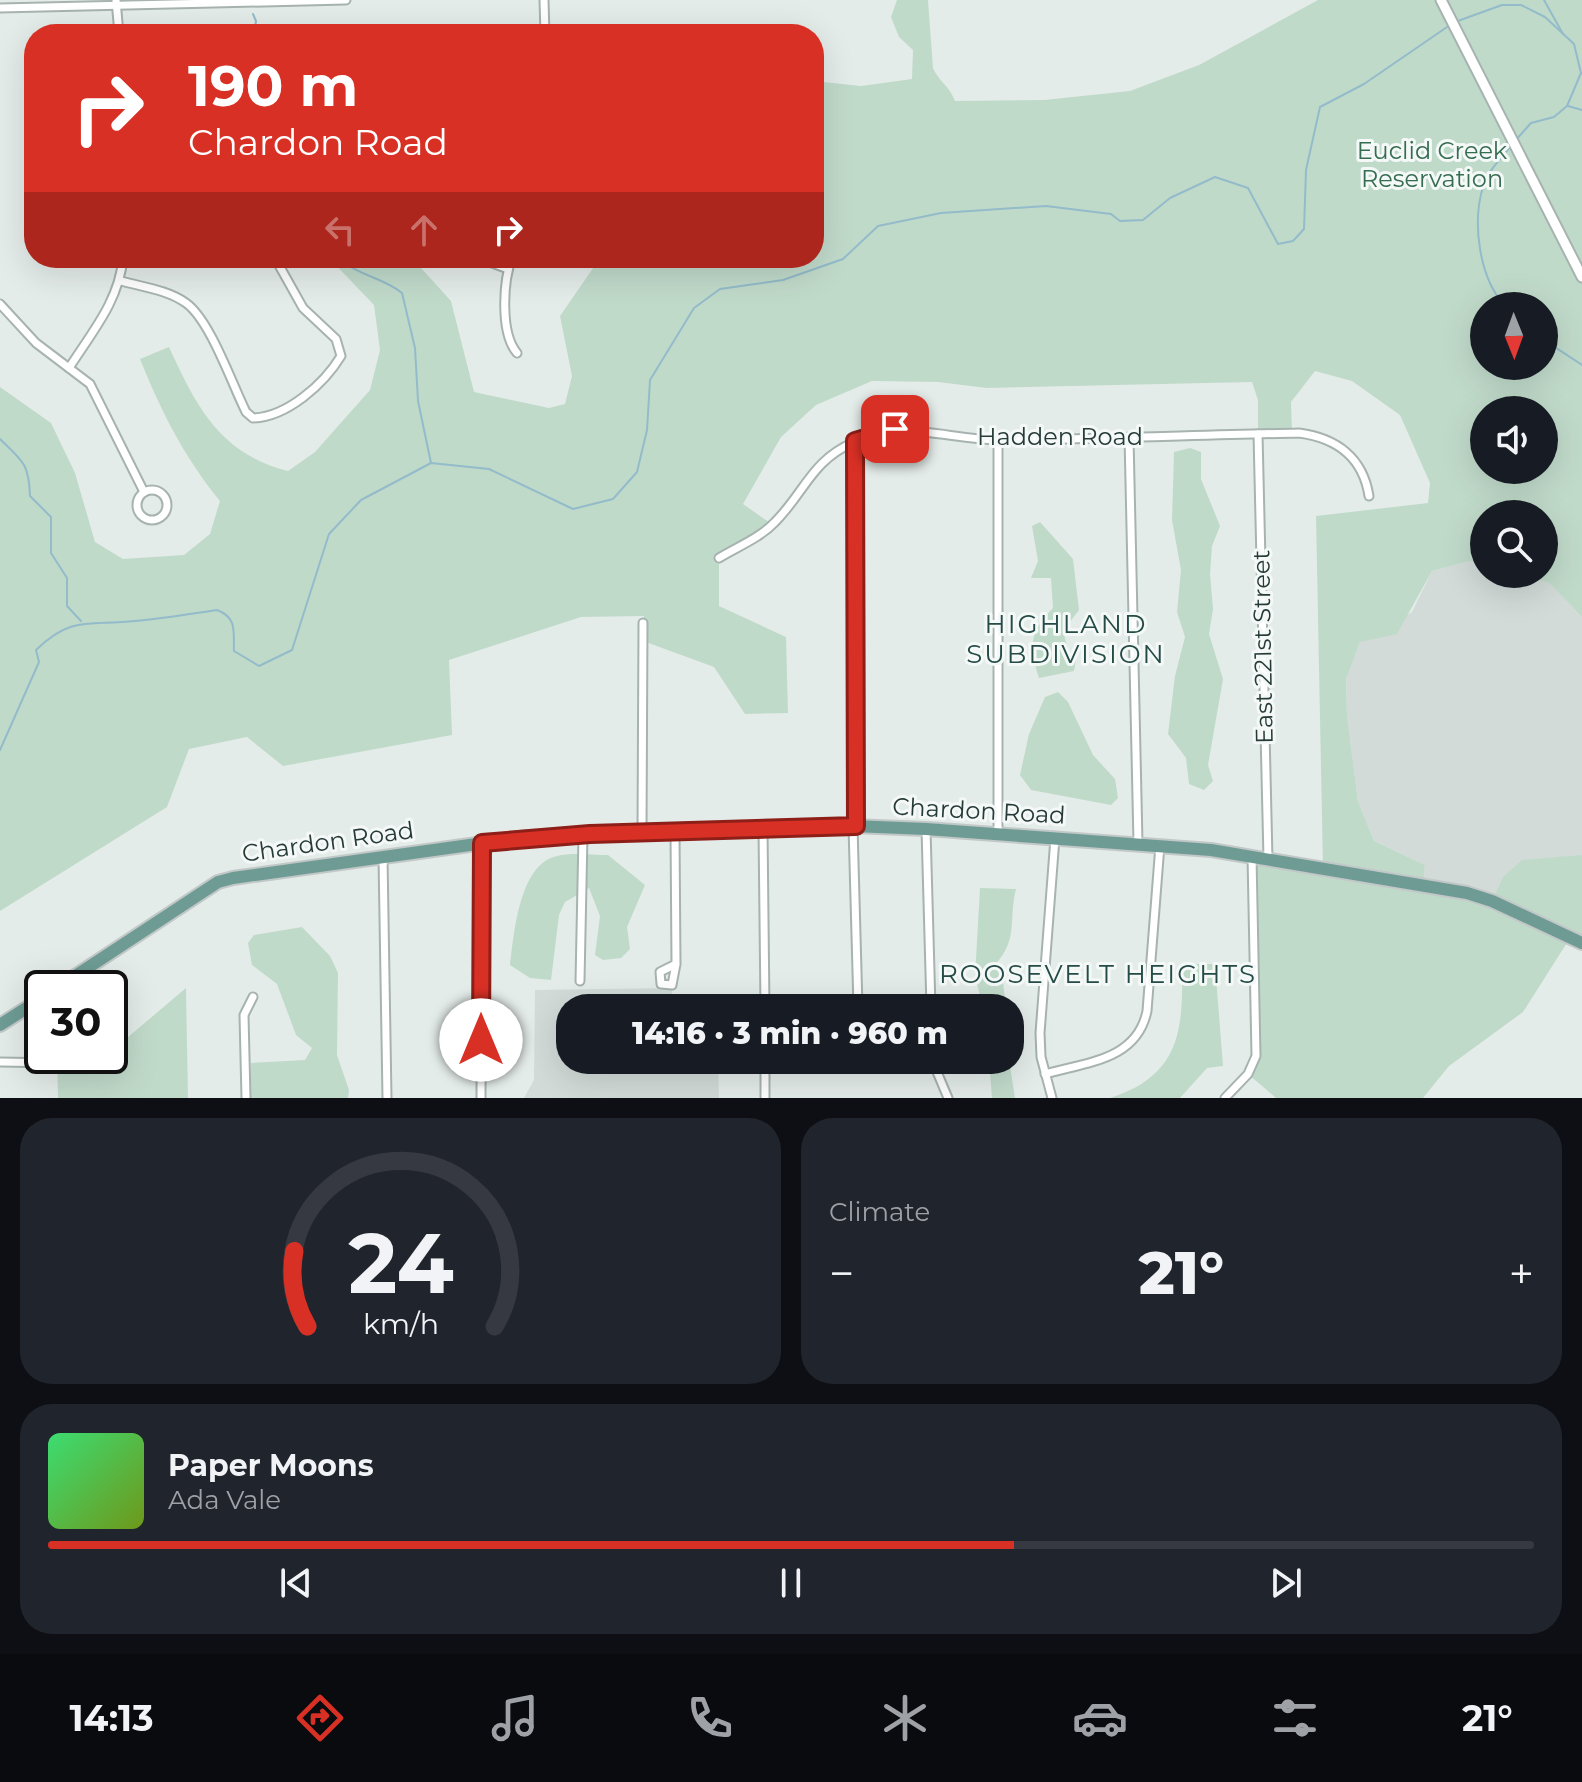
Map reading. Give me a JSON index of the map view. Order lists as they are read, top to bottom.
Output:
{
  "streets": {
    "main road": ["Chardon Road"],
    "street": ["Hadden Road", "East 221st Street"]
  },
  "crossings": [
    ["Hadden Road", "East 221st Street"],
    ["East 221st Street", "Chardon Road"]
  ],
  "districts": ["HIGHLAND SUBDIVISION", "ROOSEVELT HEIGHTS"],
  "parks": ["Euclid Creek Reservation"],
  "north": "bottom",
  "page": {
    "turn": ["190 m", "Chardon Road"],
    "limit": "30",
    "trip": "14:16 · 3 min · 960 m",
    "tile": "Climate",
    "heat": ["−", "21°", "+"],
    "song": ["Paper Moons", "Ada Vale"],
    "tabs": ["14:13", "21°"],
    "gauge": ["24", "km/h"]
  }
}
